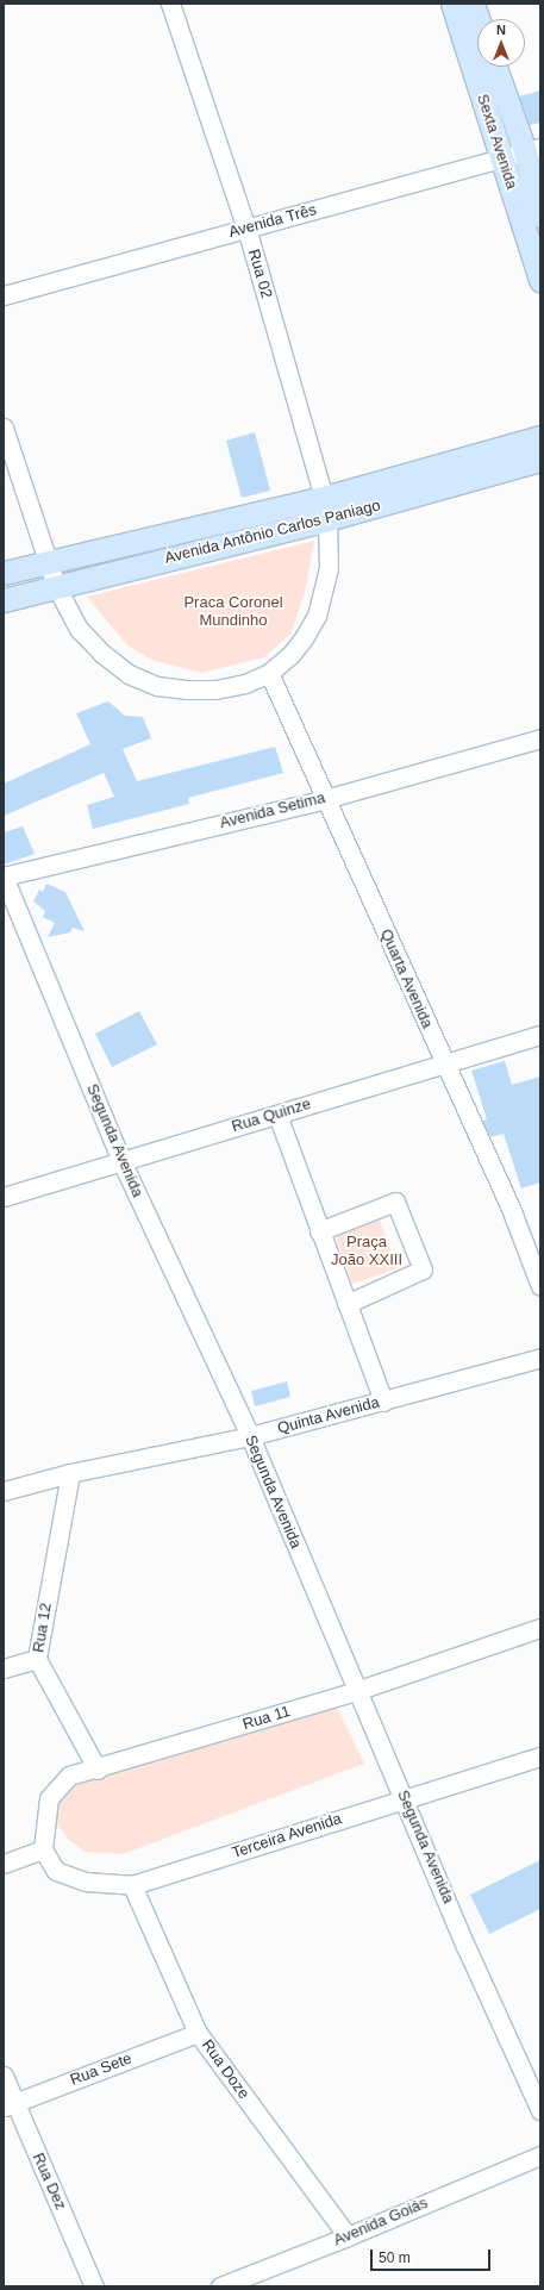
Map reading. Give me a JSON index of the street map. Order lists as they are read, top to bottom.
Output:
{
  "streets": {
    "main road": ["Sexta Avenida", "Avenida Antônio Carlos Paniago"],
    "street": [
      "Avenida Três",
      "Rua 02",
      "Avenida Setima",
      "Quarta Avenida",
      "Rua Quinze",
      "Segunda Avenida",
      "Quinta Avenida",
      "Rua 12",
      "Rua 11",
      "Terceira Avenida",
      "Rua Sete",
      "Rua Doze",
      "Rua Dez",
      "Avenida Goiás"
    ]
  },
  "crossings": [
    ["Sexta Avenida", "Avenida Três"],
    ["Avenida Três", "Rua 02"],
    ["Rua 02", "Avenida Antônio Carlos Paniago"],
    ["Rua 02", "Quarta Avenida"],
    ["Avenida Setima", "Quarta Avenida"],
    ["Avenida Setima", "Segunda Avenida"],
    ["Quarta Avenida", "Rua Quinze"],
    ["Rua Quinze", "Segunda Avenida"],
    ["Segunda Avenida", "Quinta Avenida"],
    ["Segunda Avenida", "Rua 11"],
    ["Segunda Avenida", "Terceira Avenida"],
    ["Quinta Avenida", "Rua 12"],
    ["Rua 12", "Rua 11"],
    ["Rua 11", "Terceira Avenida"],
    ["Terceira Avenida", "Rua Doze"],
    ["Rua Sete", "Rua Doze"],
    ["Rua Sete", "Rua Dez"],
    ["Rua Doze", "Avenida Goiás"]
  ],
  "parks": ["Praca Coronel Mundinho", "Praça João XXIII"],
  "scale_bar": "50 m",
  "north": "top"
}
